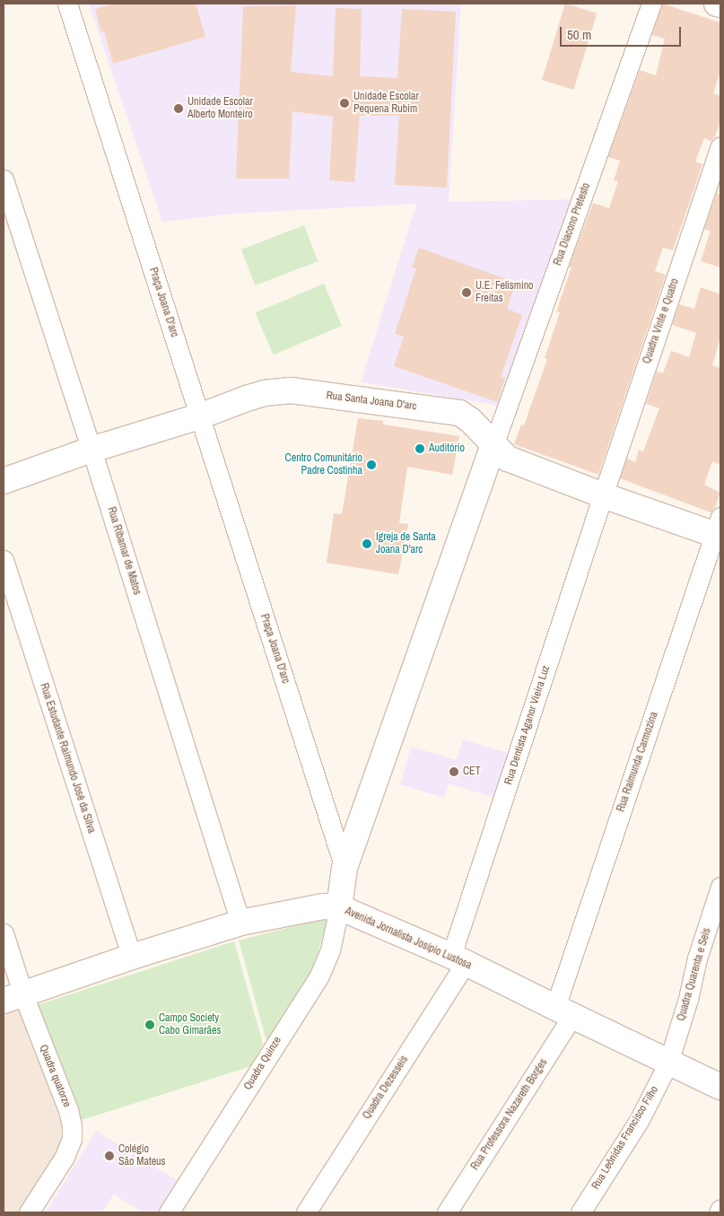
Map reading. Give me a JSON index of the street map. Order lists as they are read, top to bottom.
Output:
{
  "streets": {
    "street": [
      "Rua Diacono Pretesto",
      "Praça Joana D'arc",
      "Quadra Vinte e Quatro",
      "Rua Santa Joana D'arc",
      "Rua Ribamar de Matos",
      "Rua Dentista Aganor Vieira Luz",
      "Rua Estudante Raimundo José da Silva",
      "Rua Raimunda Carmozina",
      "Avenida Jornalista Josípio Lustosa",
      "Quadra Quarenta e Seis",
      "Quadra Quinze",
      "Quadra quatorze",
      "Quadra Dezesseis",
      "Rua Professora Nazareth Borges",
      "Rua Leônidas Francisco Filho"
    ]
  },
  "crossings": [
    ["Rua Diacono Pretesto", "Rua Santa Joana D'arc"],
    ["Praça Joana D'arc", "Rua Santa Joana D'arc"],
    ["Quadra Vinte e Quatro", "Rua Santa Joana D'arc"],
    ["Quadra Vinte e Quatro", "Rua Dentista Aganor Vieira Luz"],
    ["Rua Santa Joana D'arc", "Rua Ribamar de Matos"],
    ["Rua Santa Joana D'arc", "Rua Dentista Aganor Vieira Luz"],
    ["Rua Santa Joana D'arc", "Rua Raimunda Carmozina"],
    ["Rua Ribamar de Matos", "Avenida Jornalista Josípio Lustosa"],
    ["Rua Dentista Aganor Vieira Luz", "Avenida Jornalista Josípio Lustosa"],
    ["Rua Dentista Aganor Vieira Luz", "Quadra Dezesseis"],
    ["Rua Estudante Raimundo José da Silva", "Avenida Jornalista Josípio Lustosa"],
    ["Rua Raimunda Carmozina", "Avenida Jornalista Josípio Lustosa"],
    ["Rua Raimunda Carmozina", "Rua Professora Nazareth Borges"],
    ["Avenida Jornalista Josípio Lustosa", "Quadra Quarenta e Seis"],
    ["Avenida Jornalista Josípio Lustosa", "Quadra Quinze"],
    ["Avenida Jornalista Josípio Lustosa", "Quadra quatorze"],
    ["Avenida Jornalista Josípio Lustosa", "Quadra Dezesseis"],
    ["Avenida Jornalista Josípio Lustosa", "Rua Professora Nazareth Borges"],
    ["Avenida Jornalista Josípio Lustosa", "Rua Leônidas Francisco Filho"],
    ["Quadra Quarenta e Seis", "Rua Leônidas Francisco Filho"]
  ],
  "places": [
    "Unidade Escolar Pequena Rubim",
    "Unidade Escolar Alberto Monteiro",
    "U.E. Felismino Freitas",
    "Auditório",
    "Centro Comunitário Padre Costinha",
    "Igreja de Santa Joana D'arc",
    "CET",
    "Campo Society Cabo Gimarães",
    "Colégio São Mateus"
  ],
  "scale_bar": "50 m"
}
